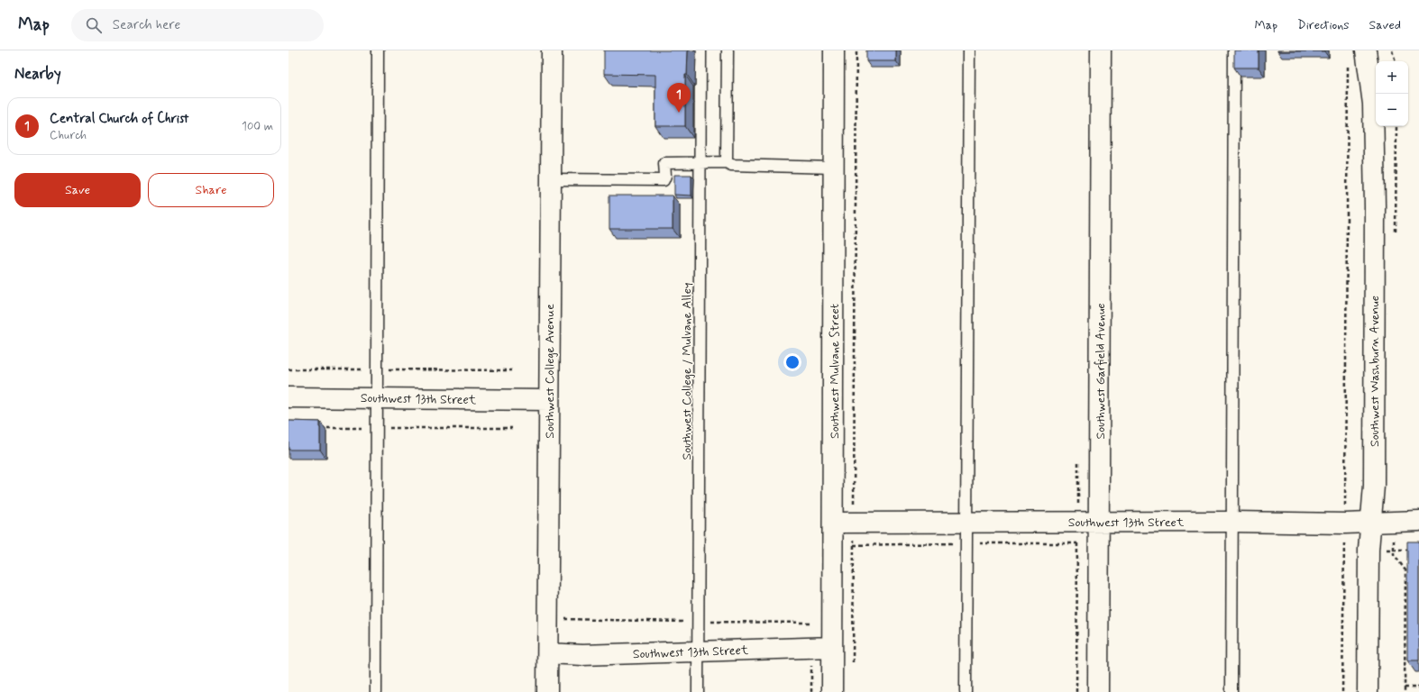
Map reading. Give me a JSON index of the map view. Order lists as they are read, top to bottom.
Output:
{
  "streets": {
    "street": [
      "Southwest College Avenue",
      "Southwest Mulvane Street",
      "Southwest Garfield Avenue",
      "Southwest Washburn Avenue",
      "Southwest 13th Street"
    ],
    "lane": ["Southwest College / Mulvane Alley"]
  },
  "crossings": [
    ["Southwest College Avenue", "Southwest 13th Street"],
    ["Southwest College / Mulvane Alley", "Southwest 13th Street"],
    ["Southwest Mulvane Street", "Southwest 13th Street"],
    ["Southwest Garfield Avenue", "Southwest 13th Street"],
    ["Southwest Washburn Avenue", "Southwest 13th Street"]
  ],
  "page": {
    "header": "Map",
    "search": "Search here",
    "nav": ["Map", "Directions", "Saved"],
    "heading": "Nearby",
    "map_buttons": ["+", "−"],
    "pins": "1",
    "list": [
      {
        "mark": "1",
        "name": "Central Church of Christ",
        "note": "Church",
        "value": "100 m"
      }
    ],
    "buttons": ["Save", "Share"]
  }
}
